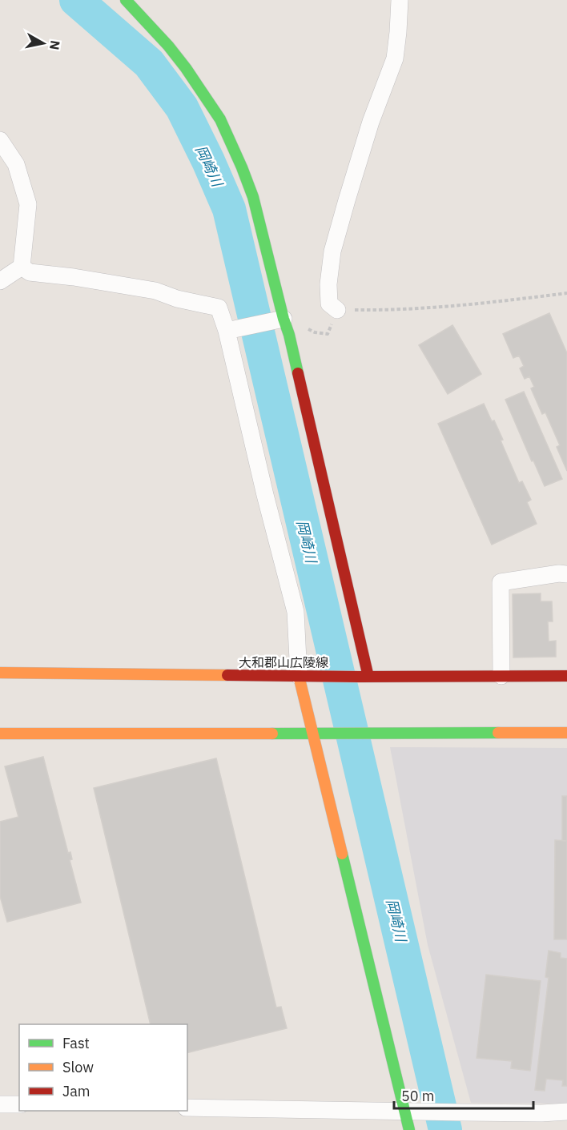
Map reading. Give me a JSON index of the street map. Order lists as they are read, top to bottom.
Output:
{
  "streets": {
    "street": ["大和郡山広陵線"]
  },
  "water": ["岡崎川"],
  "legend": ["Fast", "Slow", "Jam"],
  "scale_bar": "50 m",
  "north": "right"
}
